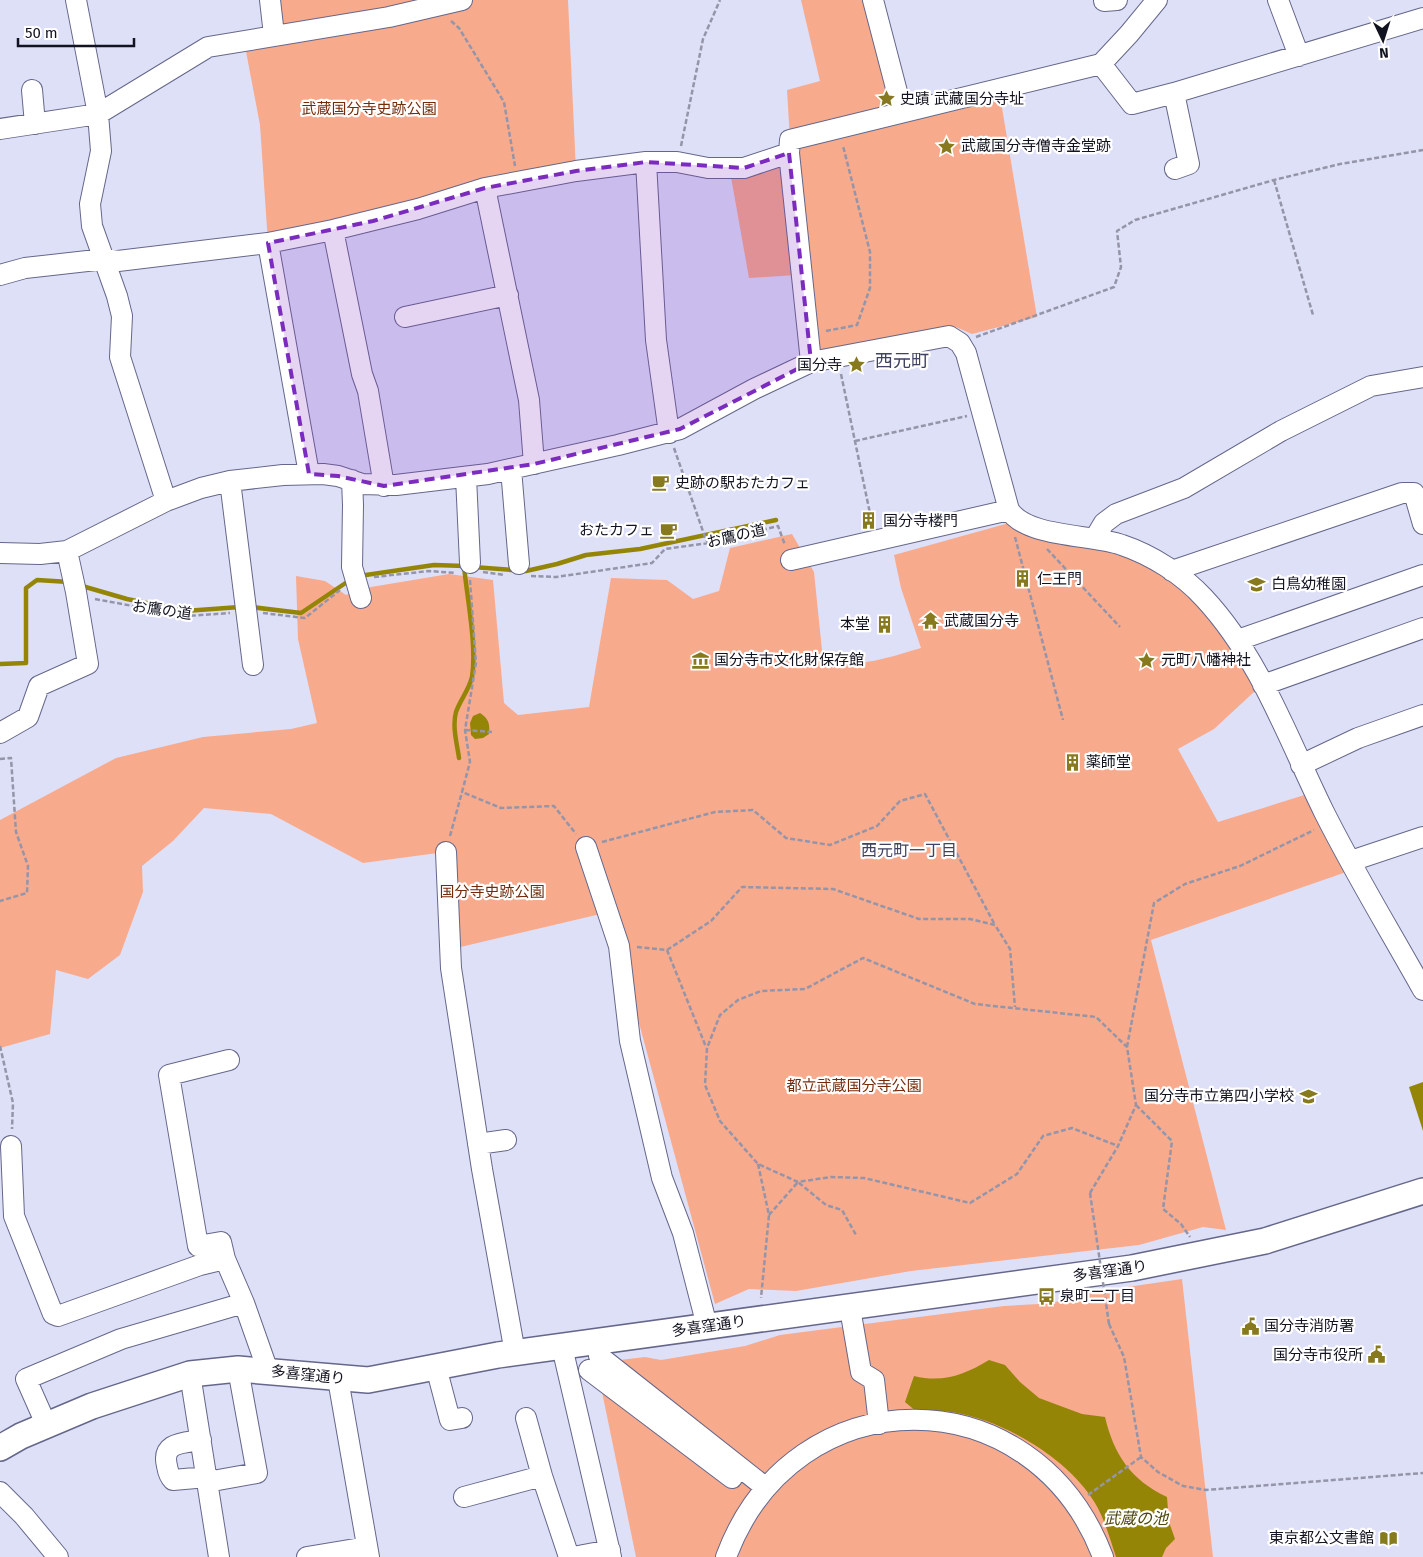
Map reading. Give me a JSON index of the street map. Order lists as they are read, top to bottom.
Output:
{
  "streets": {
    "main road": ["多喜窪通り"],
    "path": ["お鷹の道"]
  },
  "districts": ["西元町", "西元町一丁目"],
  "water": ["武蔵の池"],
  "parks": ["武蔵国分寺史跡公園", "国分寺史跡公園", "都立武蔵国分寺公園"],
  "places": {
    "place": [
      "史蹟 武藏国分寺址",
      "武蔵国分寺僧寺金堂跡",
      "国分寺",
      "元町八幡神社"
    ],
    "cafe": ["史跡の駅おたカフェ", "おたカフェ"],
    "building": [
      "国分寺楼門",
      "仁王門",
      "本堂",
      "薬師堂"
    ],
    "school or university": ["白鳥幼稚園", "国分寺市立第四小学校"],
    "temple": ["武蔵国分寺"],
    "museum": ["国分寺市文化財保存館"],
    "bus stop": ["泉町二丁目"],
    "public building": ["国分寺消防署", "国分寺市役所"],
    "library": ["東京都公文書館"]
  },
  "scale_bar": "50 m",
  "north": "bottom"
}
